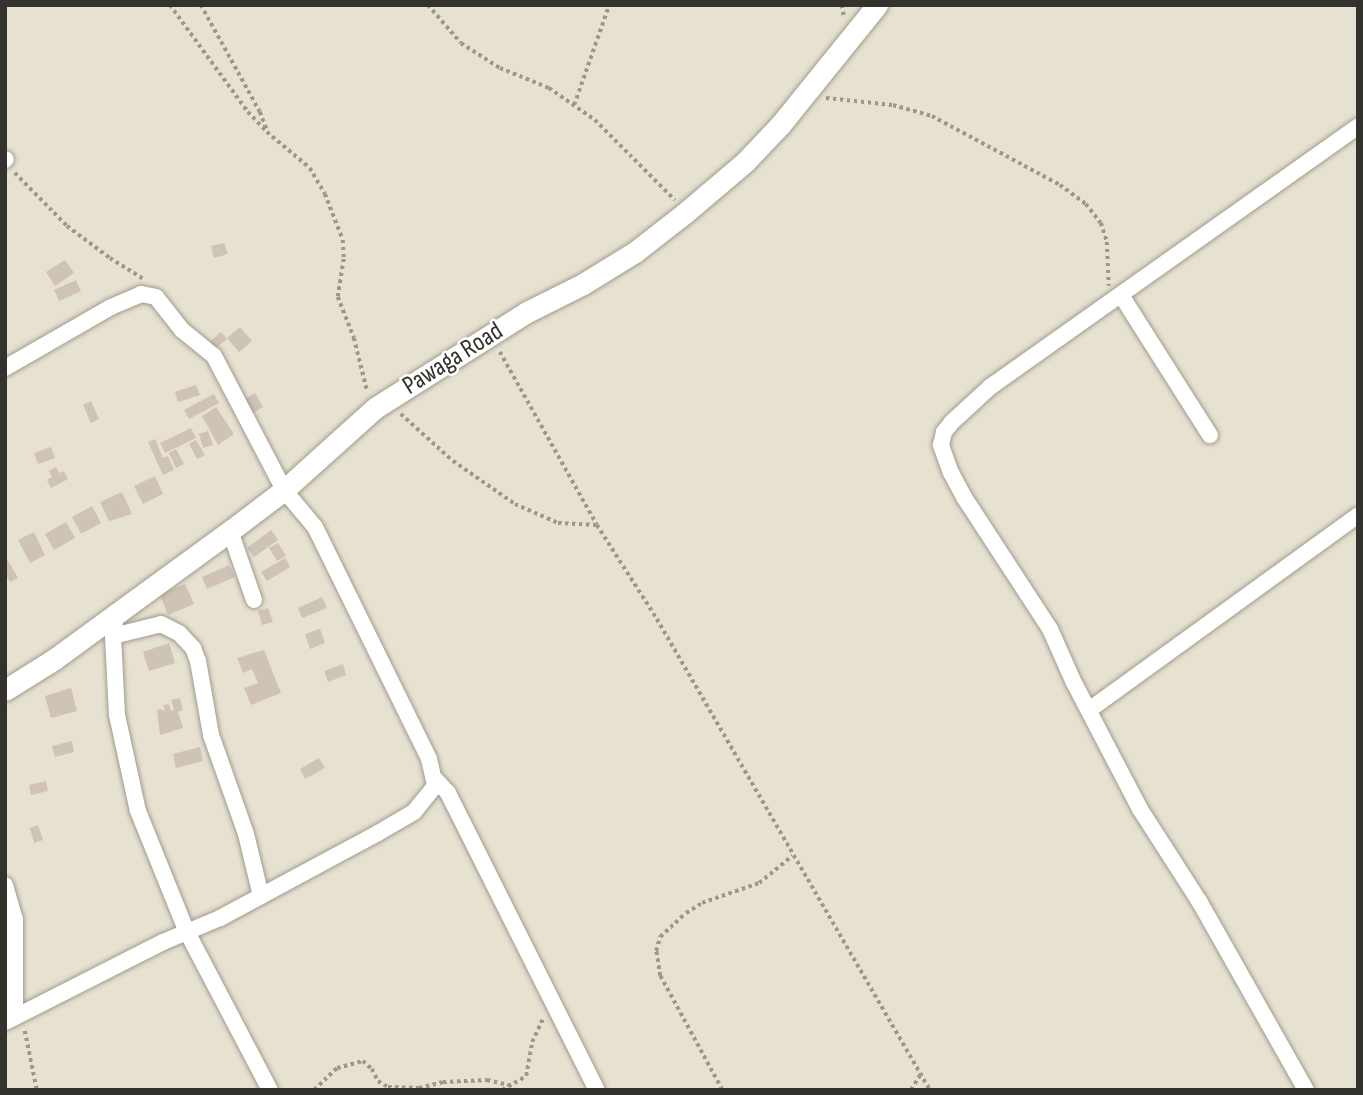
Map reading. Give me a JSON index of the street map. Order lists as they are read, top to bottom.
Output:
{
  "streets": {
    "main road": ["Pawaga Road"]
  }
}
